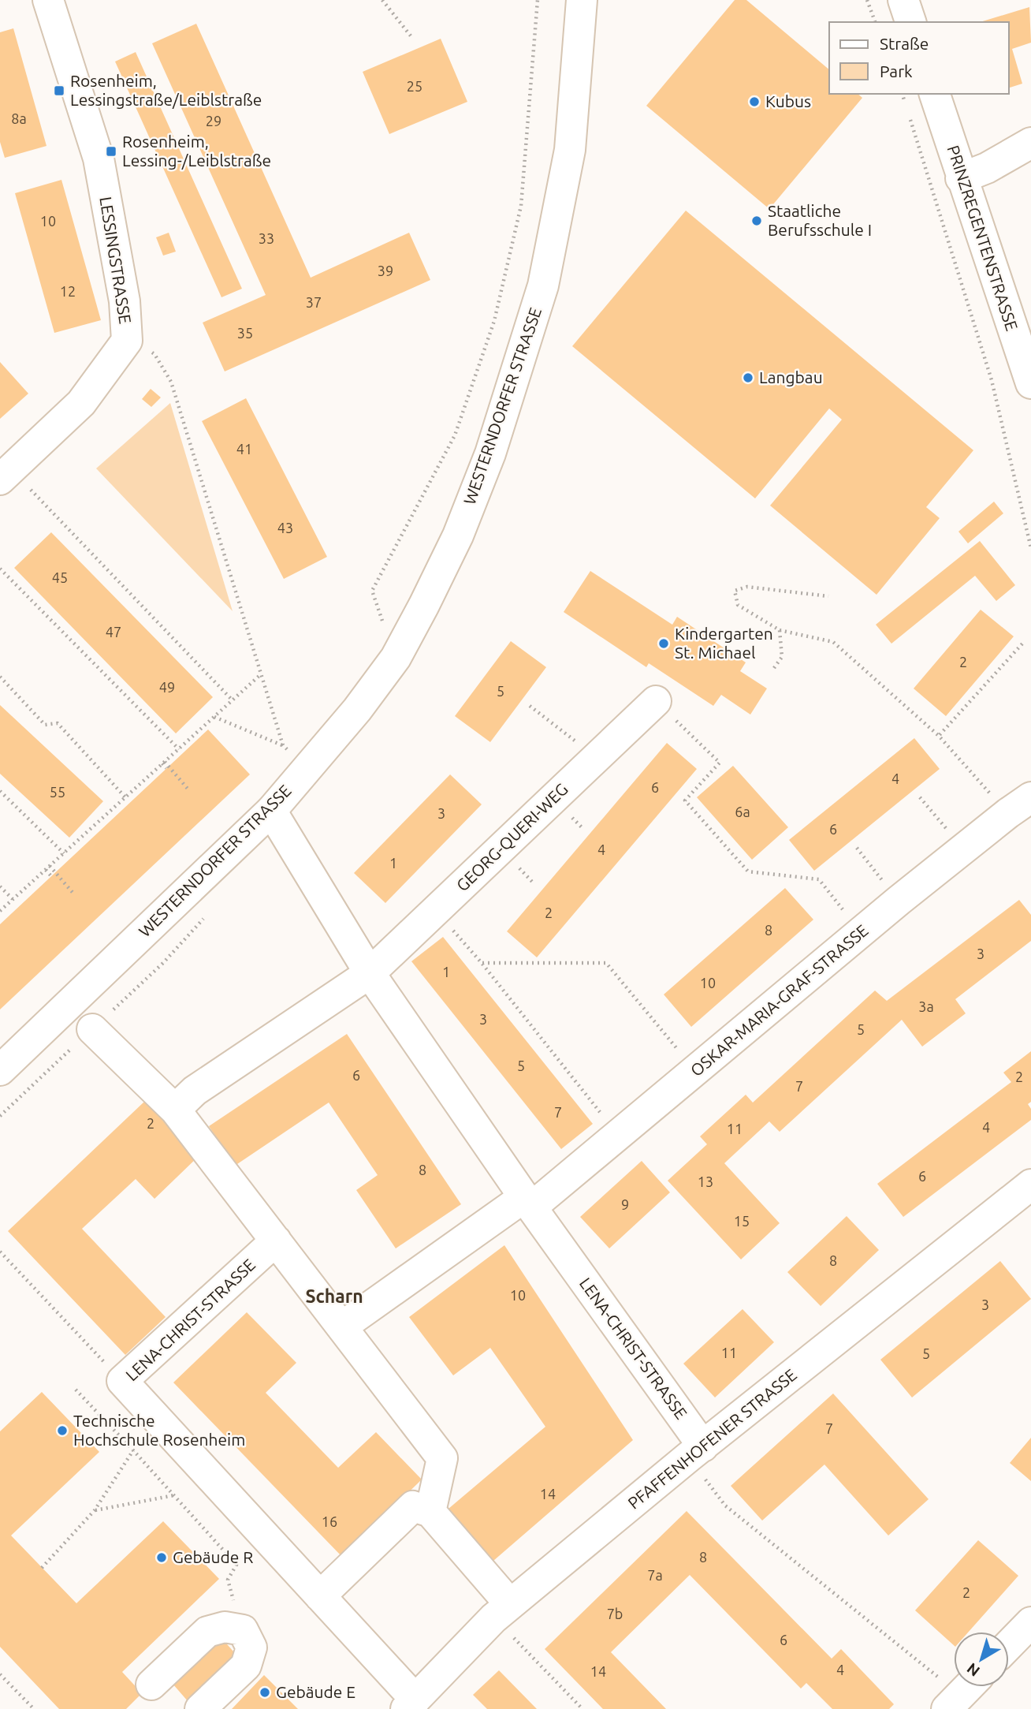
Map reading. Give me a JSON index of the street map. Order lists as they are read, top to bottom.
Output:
{
  "streets": {
    "street": [
      "PRINZREGENTENSTRASSE",
      "LESSINGSTRASSE",
      "WESTERNDORFER STRASSE",
      "GEORG-QUERI-WEG",
      "OSKAR-MARIA-GRAF-STRASSE",
      "LENA-CHRIST-STRASSE",
      "PFAFFENHOFENER STRASSE"
    ]
  },
  "crossings": [
    ["WESTERNDORFER STRASSE", "LENA-CHRIST-STRASSE"],
    ["GEORG-QUERI-WEG", "LENA-CHRIST-STRASSE"],
    ["OSKAR-MARIA-GRAF-STRASSE", "LENA-CHRIST-STRASSE"],
    ["LENA-CHRIST-STRASSE", "PFAFFENHOFENER STRASSE"]
  ],
  "districts": ["Scharn"],
  "places": {
    "transit": ["Rosenheim, Lessingstraße/Leiblstraße", "Rosenheim, Lessing-/Leiblstraße"],
    "other": [
      "Kubus",
      "Staatliche Berufsschule I",
      "Langbau",
      "Kindergarten St. Michael",
      "Technische Hochschule Rosenheim",
      "Gebäude R",
      "Gebäude E"
    ]
  },
  "house_numbers": [
    "25",
    "8a",
    "29",
    "10",
    "33",
    "39",
    "12",
    "37",
    "35",
    "41",
    "43",
    "45",
    "47",
    "2",
    "49",
    "5",
    "4",
    "6",
    "55",
    "6a",
    "3",
    "6",
    "4",
    "1",
    "2",
    "8",
    "3",
    "1",
    "10",
    "3a",
    "3",
    "5",
    "5",
    "6",
    "2",
    "7",
    "7",
    "2",
    "4",
    "11",
    "8",
    "6",
    "13",
    "9",
    "15",
    "8",
    "10",
    "3",
    "11",
    "5",
    "7",
    "14",
    "16",
    "8",
    "7a",
    "2",
    "7b",
    "6",
    "4",
    "14"
  ],
  "legend": ["Straße", "Park"],
  "north": "bottom left"
}
